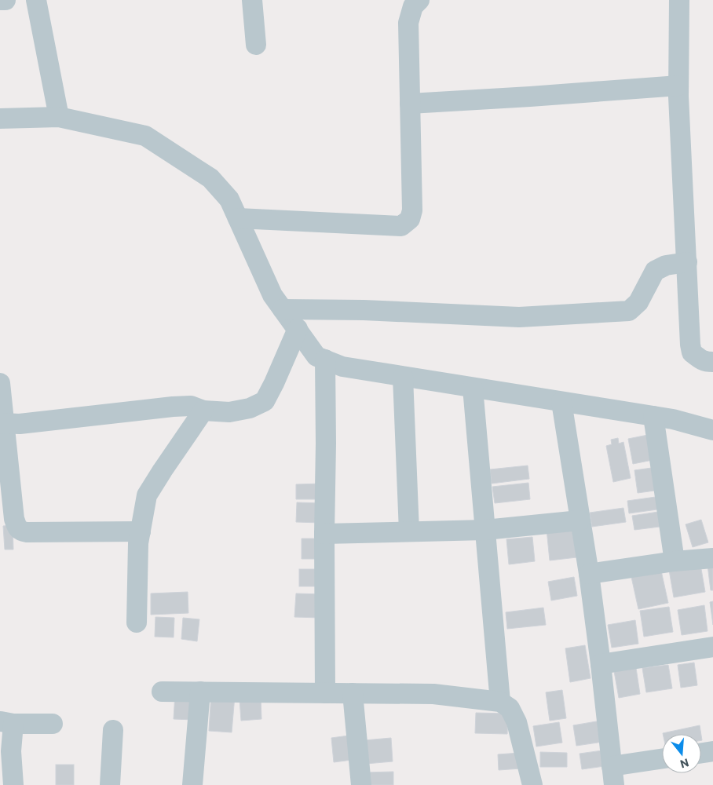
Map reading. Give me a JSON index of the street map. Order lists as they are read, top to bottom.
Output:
{
  "north": "bottom"
}
